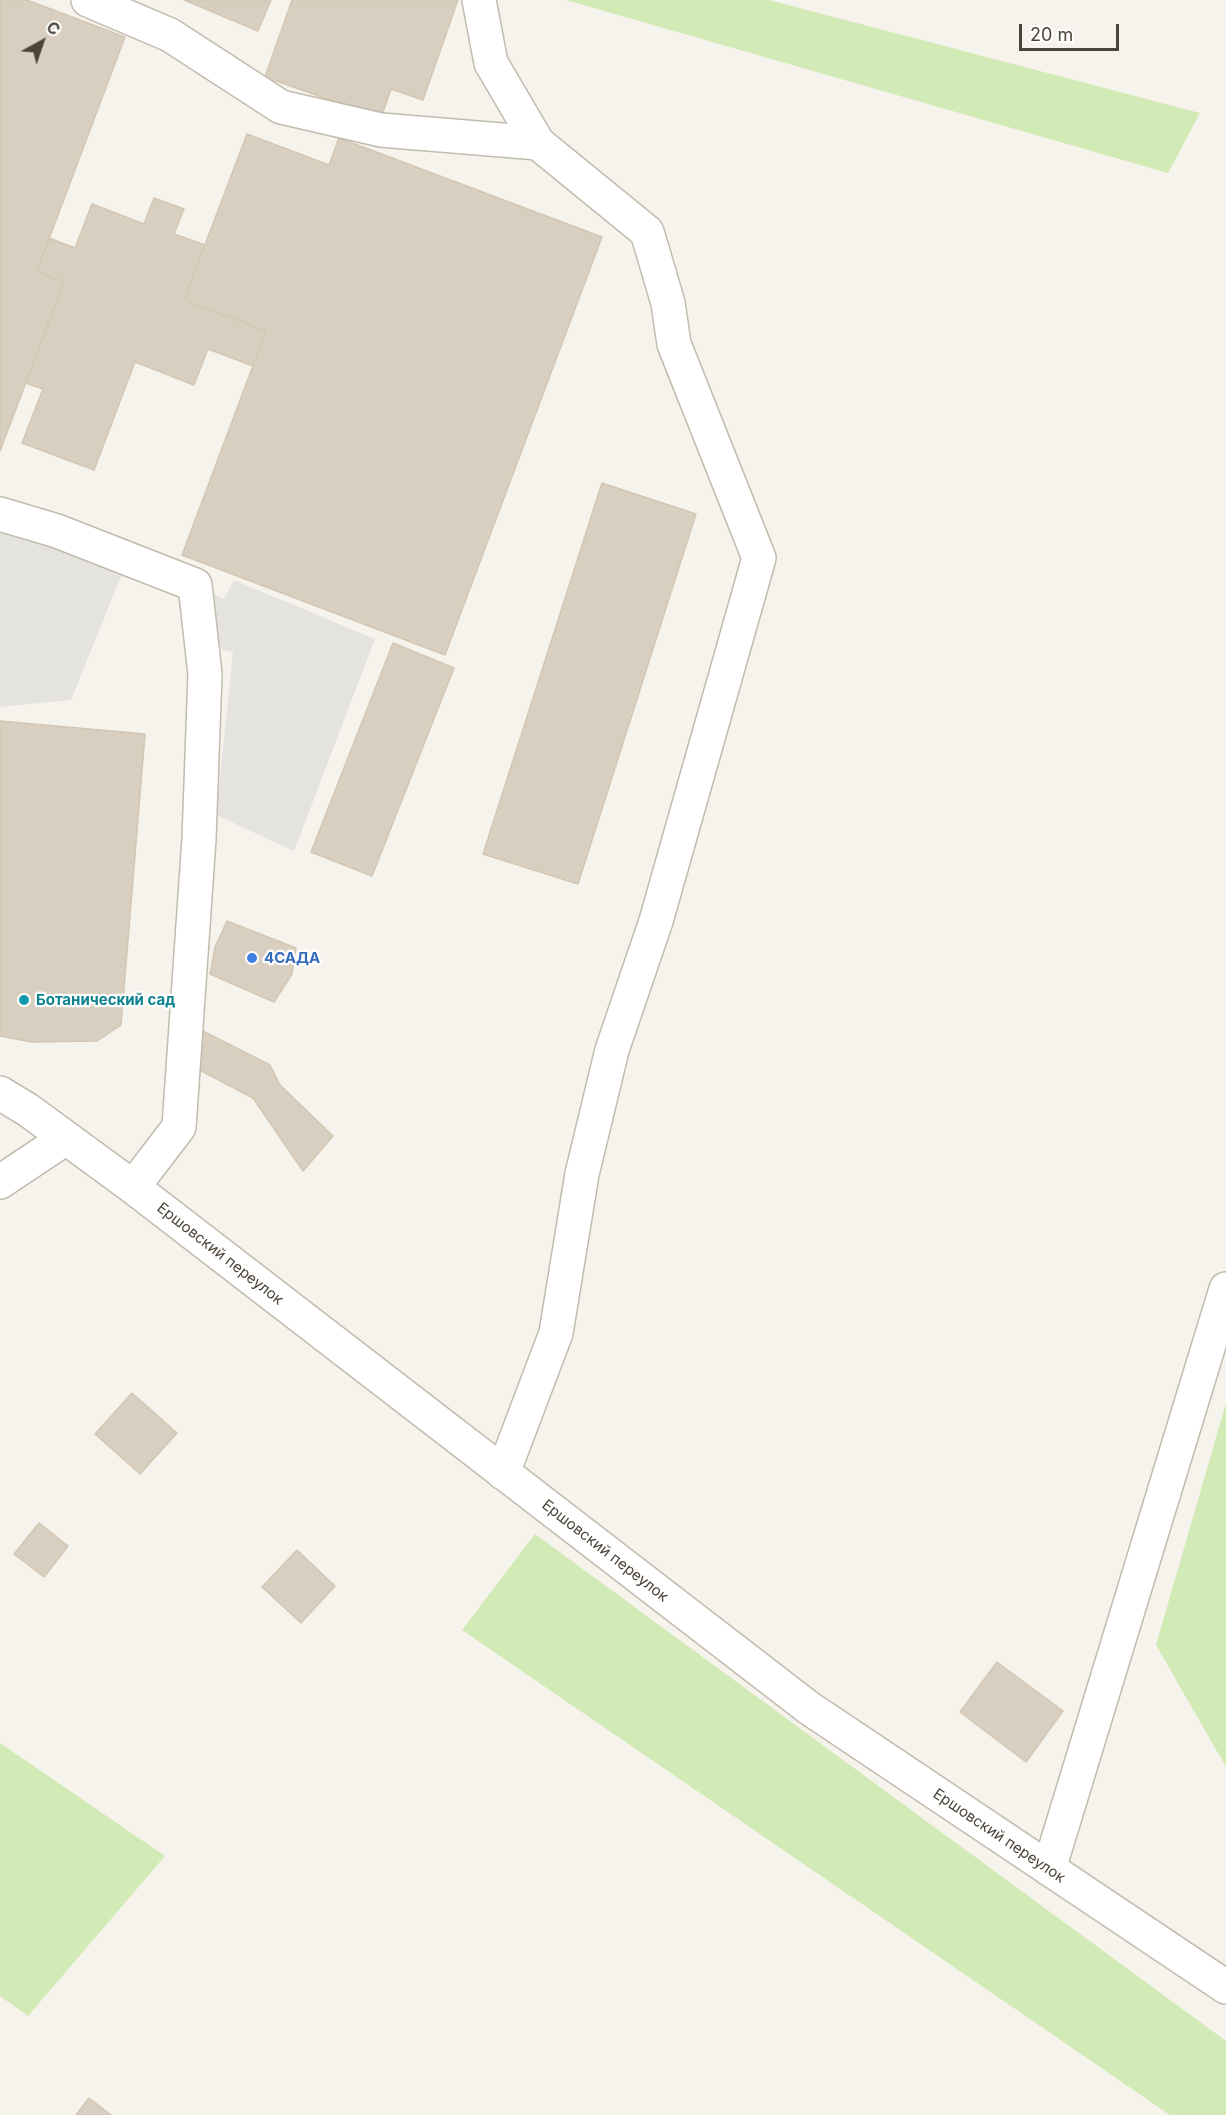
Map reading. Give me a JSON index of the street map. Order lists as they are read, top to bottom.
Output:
{
  "streets": {
    "street": ["Ершовский переулок"]
  },
  "places": ["4САДА", "Ботанический сад"],
  "scale_bar": "20 m",
  "north": "top right"
}
